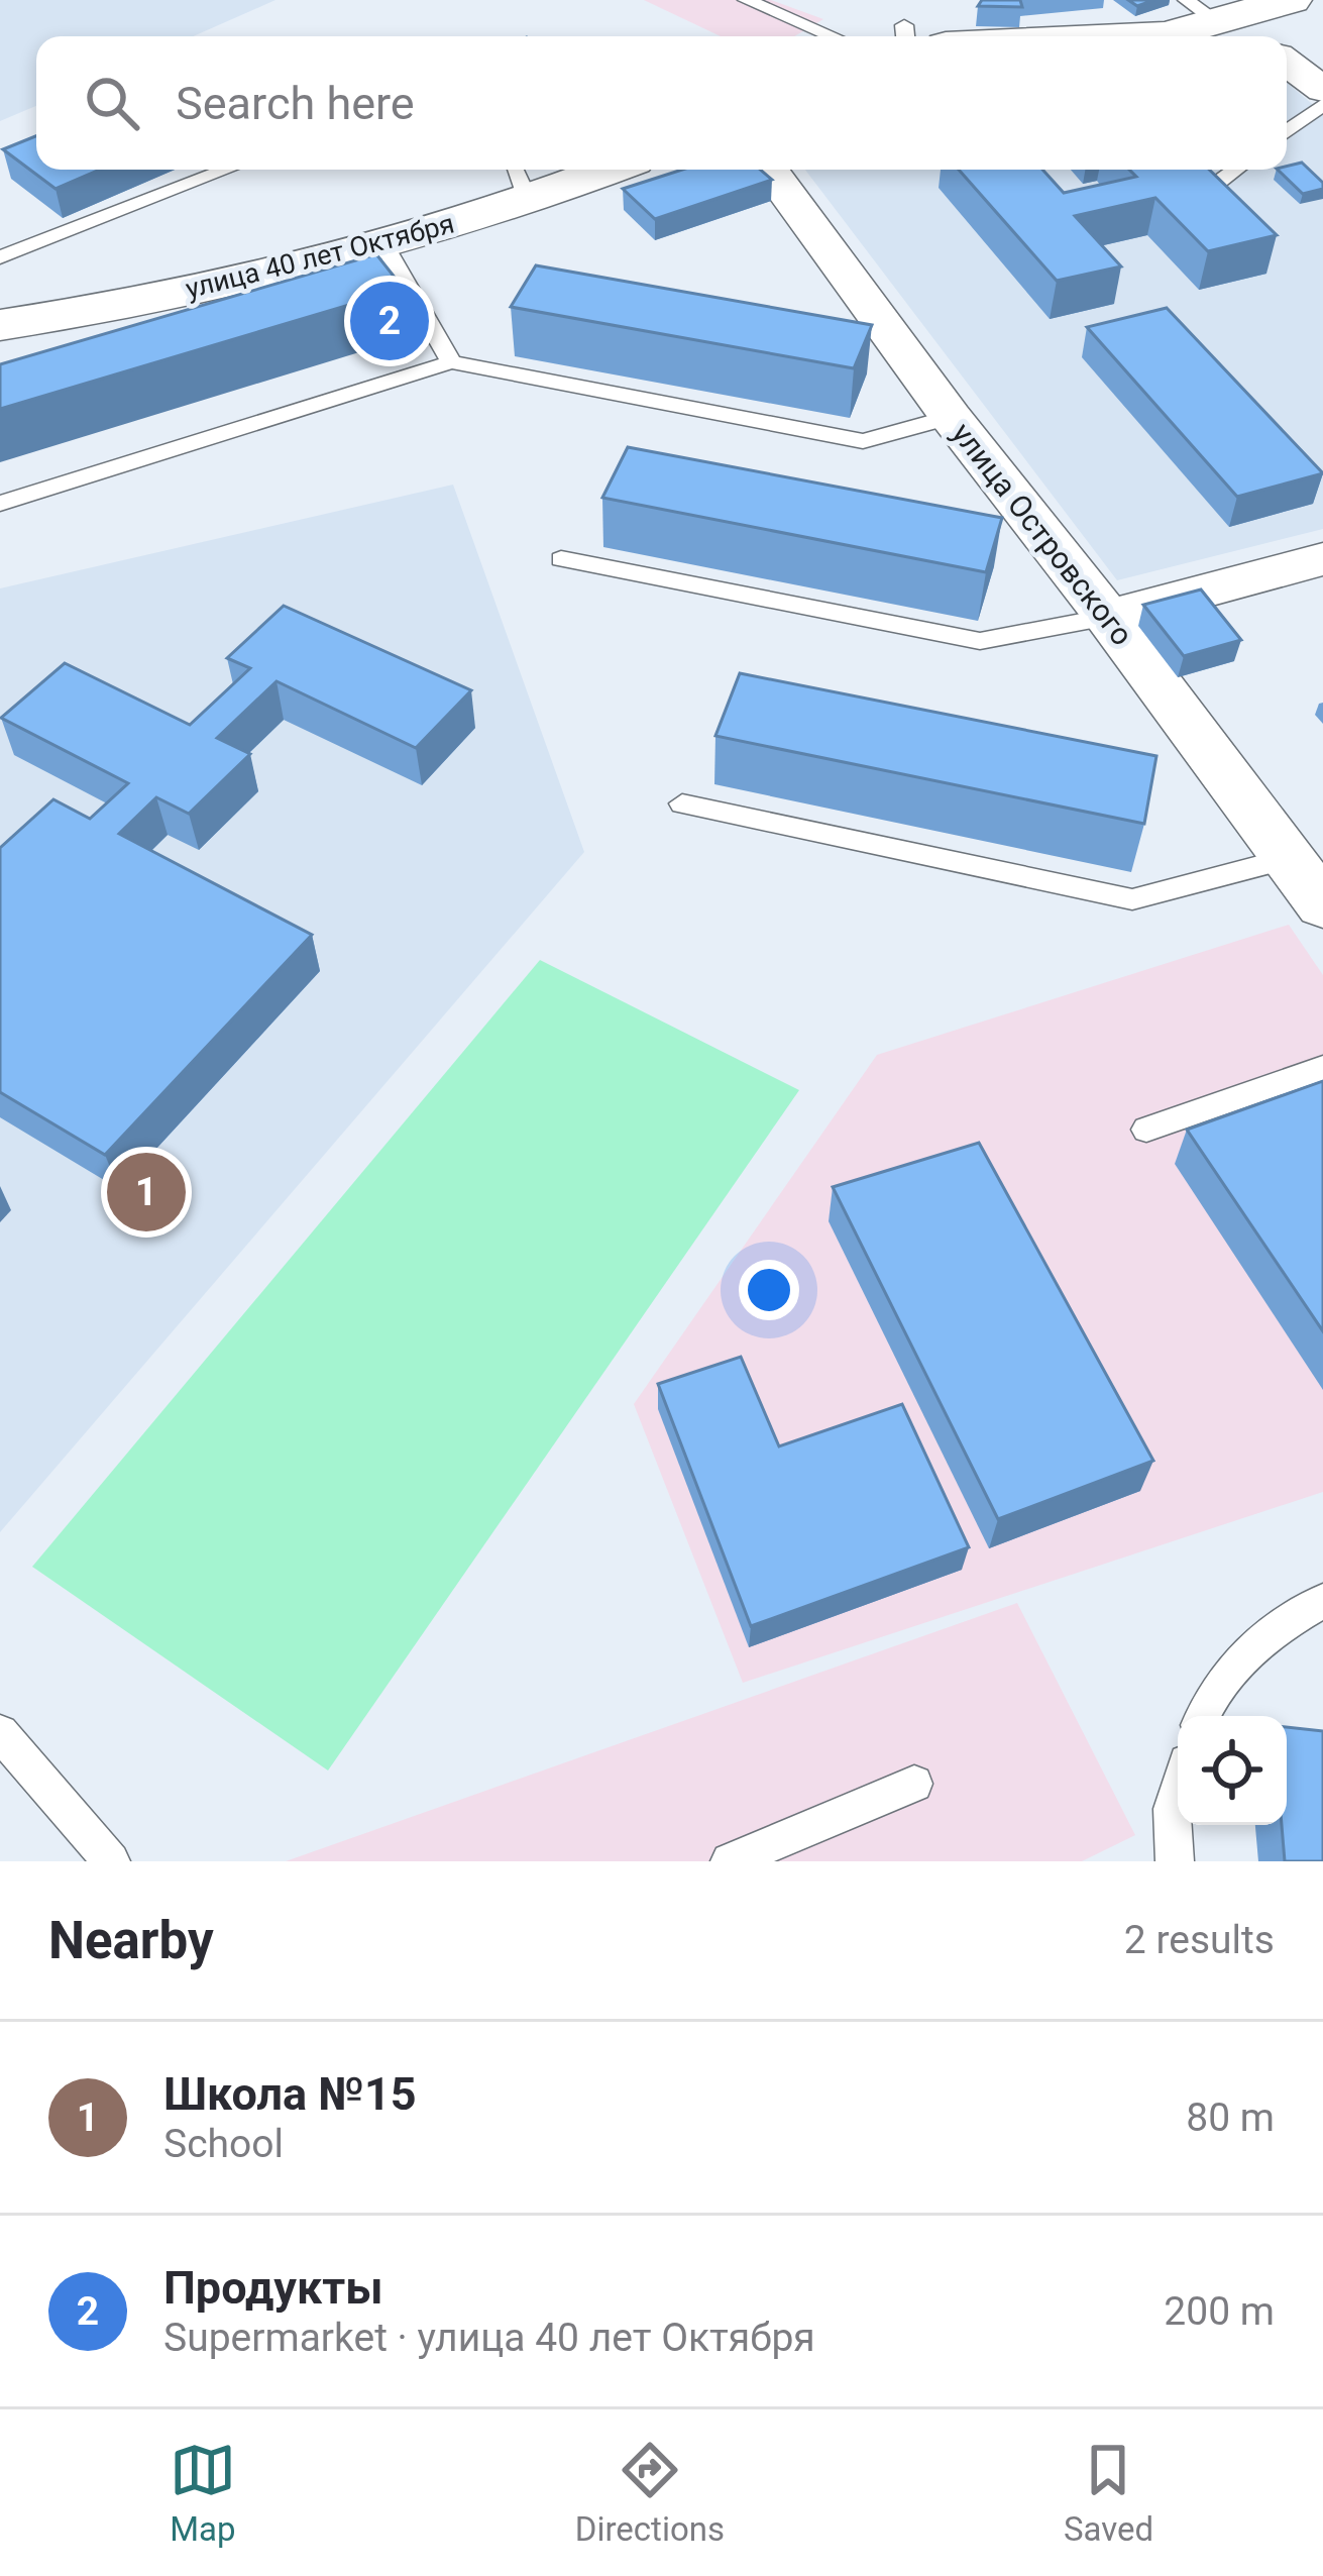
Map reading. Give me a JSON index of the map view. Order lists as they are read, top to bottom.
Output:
{
  "streets": {
    "main road": ["улица 40 лет Октября"],
    "street": ["улица Островского"]
  },
  "page": {
    "search": "Search here",
    "pins": ["2", "1"],
    "heading": ["Nearby", "2 results"],
    "list": [
      {
        "mark": "1",
        "name": "Школа №15",
        "note": "School",
        "value": "80 m"
      },
      {
        "mark": "2",
        "name": "Продукты",
        "note": "Supermarket · улица 40 лет Октября",
        "value": "200 m"
      }
    ],
    "nav": ["Map", "Directions", "Saved"]
  }
}
